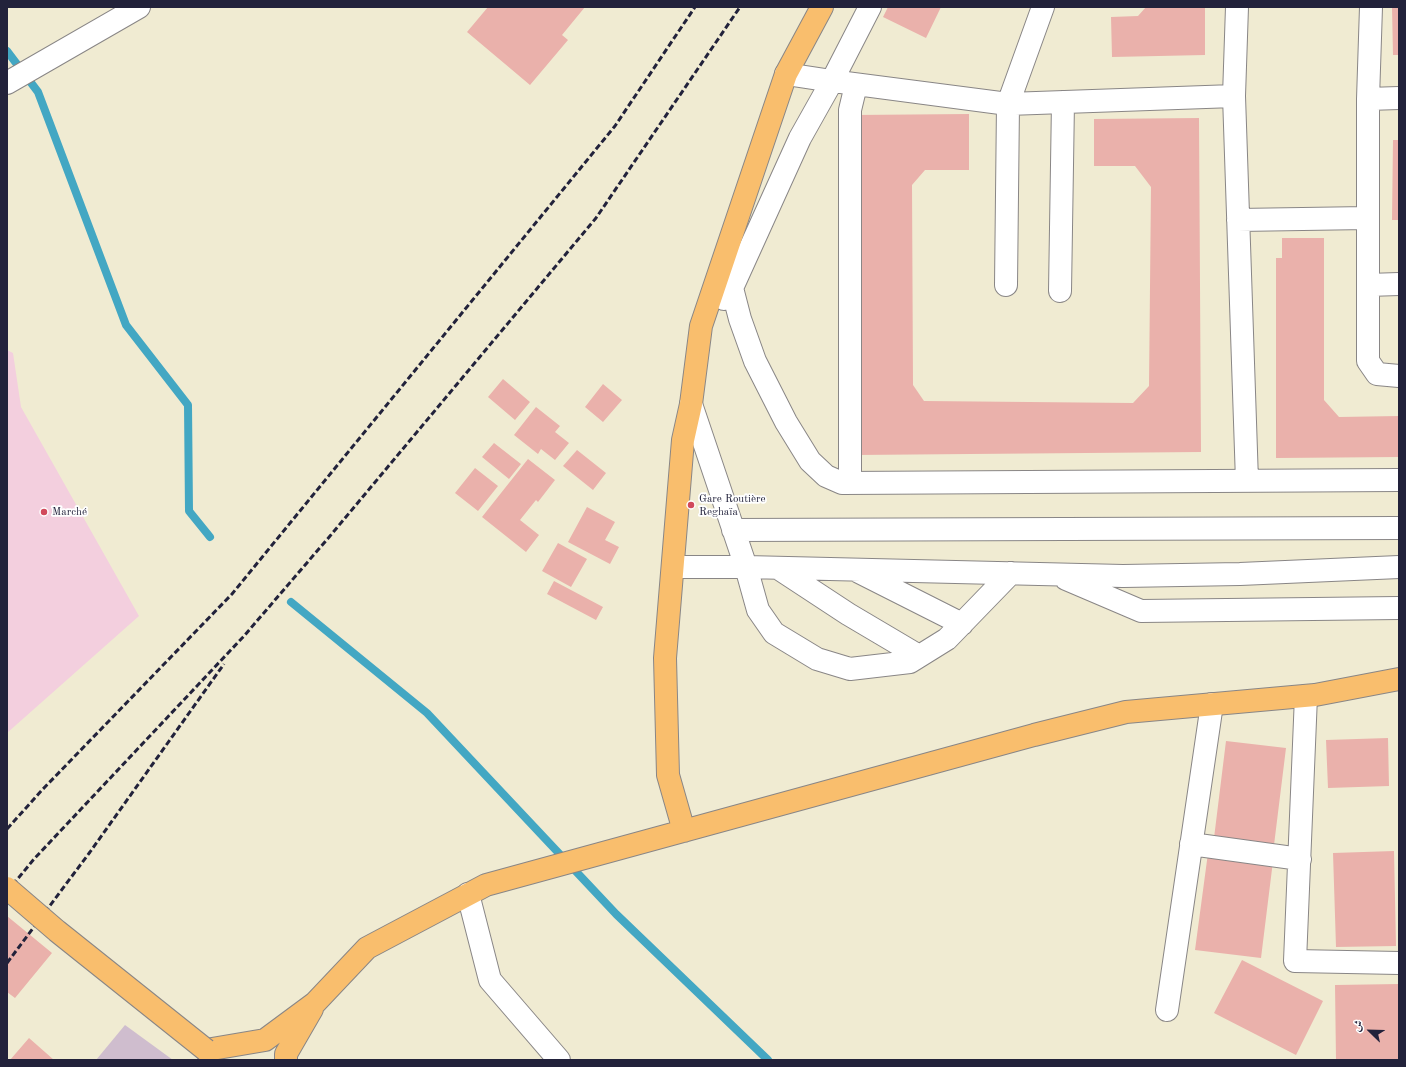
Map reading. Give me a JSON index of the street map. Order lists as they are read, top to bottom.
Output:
{
  "places": ["Gare Routière Reghaïa", "Marché"],
  "north": "top left"
}
